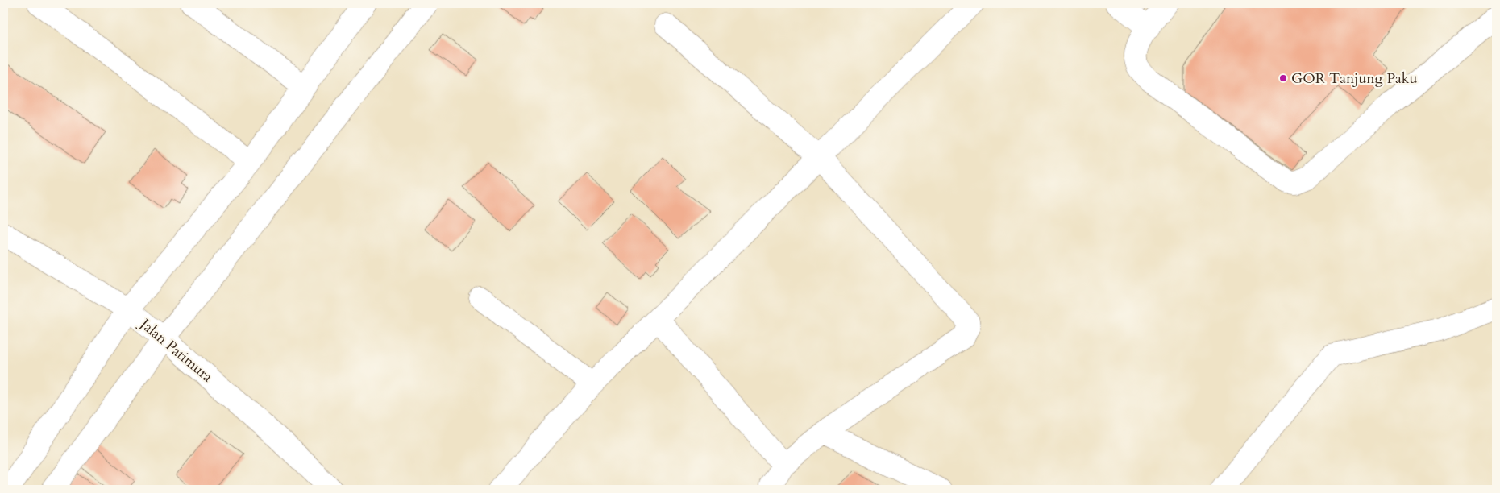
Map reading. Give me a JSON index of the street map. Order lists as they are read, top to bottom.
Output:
{
  "streets": {
    "street": ["Jalan Patimura"]
  },
  "places": ["GOR Tanjung Paku"]
}
